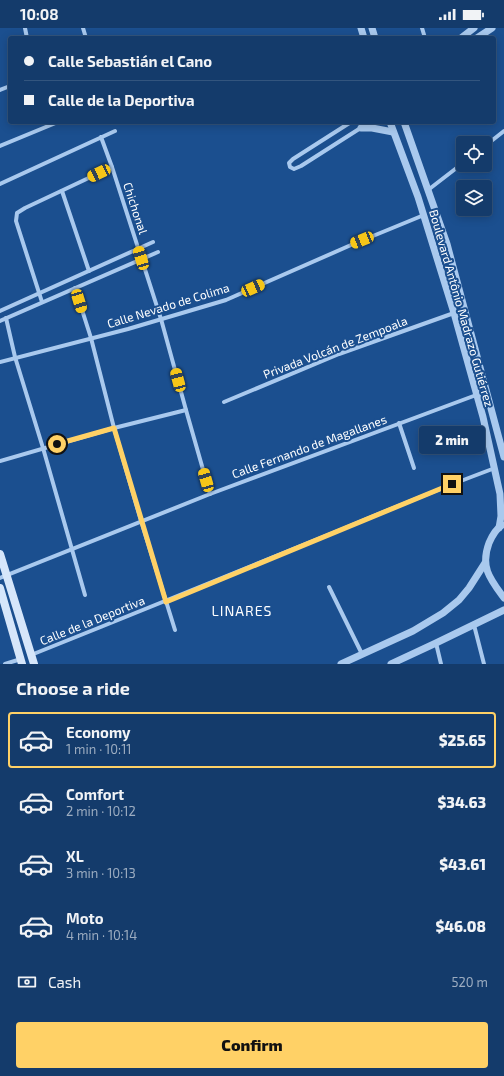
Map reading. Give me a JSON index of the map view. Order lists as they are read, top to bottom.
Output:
{
  "streets": {
    "street": [
      "Chichonal",
      "Calle Nevado de Colima",
      "Boulevard Antônio Madrazo Gutiérrez",
      "Privada Volcán de Zempoala",
      "Calle Fernando de Magallanes",
      "Calle de la Deportiva"
    ]
  },
  "crossings": [
    ["Chichonal", "Calle Nevado de Colima"],
    ["Chichonal", "Calle Fernando de Magallanes"],
    ["Calle Nevado de Colima", "Boulevard Antônio Madrazo Gutiérrez"],
    ["Boulevard Antônio Madrazo Gutiérrez", "Privada Volcán de Zempoala"],
    ["Boulevard Antônio Madrazo Gutiérrez", "Calle Fernando de Magallanes"],
    ["Boulevard Antônio Madrazo Gutiérrez", "Calle de la Deportiva"]
  ],
  "districts": ["LINARES"],
  "page": {
    "status": "10:08",
    "banner": ["Calle Sebastián el Cano", "Calle de la Deportiva"],
    "bubble": "2 min",
    "heading": "Choose a ride",
    "list": [
      {
        "name": "Economy",
        "note": "1 min · 10:11",
        "value": "$25.65"
      },
      {
        "name": "Comfort",
        "note": "2 min · 10:12",
        "value": "$34.63"
      },
      {
        "name": "XL",
        "note": "3 min · 10:13",
        "value": "$43.61"
      },
      {
        "name": "Moto",
        "note": "4 min · 10:14",
        "value": "$46.08"
      }
    ],
    "pay": ["Cash", "520 m"],
    "buttons": "Confirm"
  }
}
